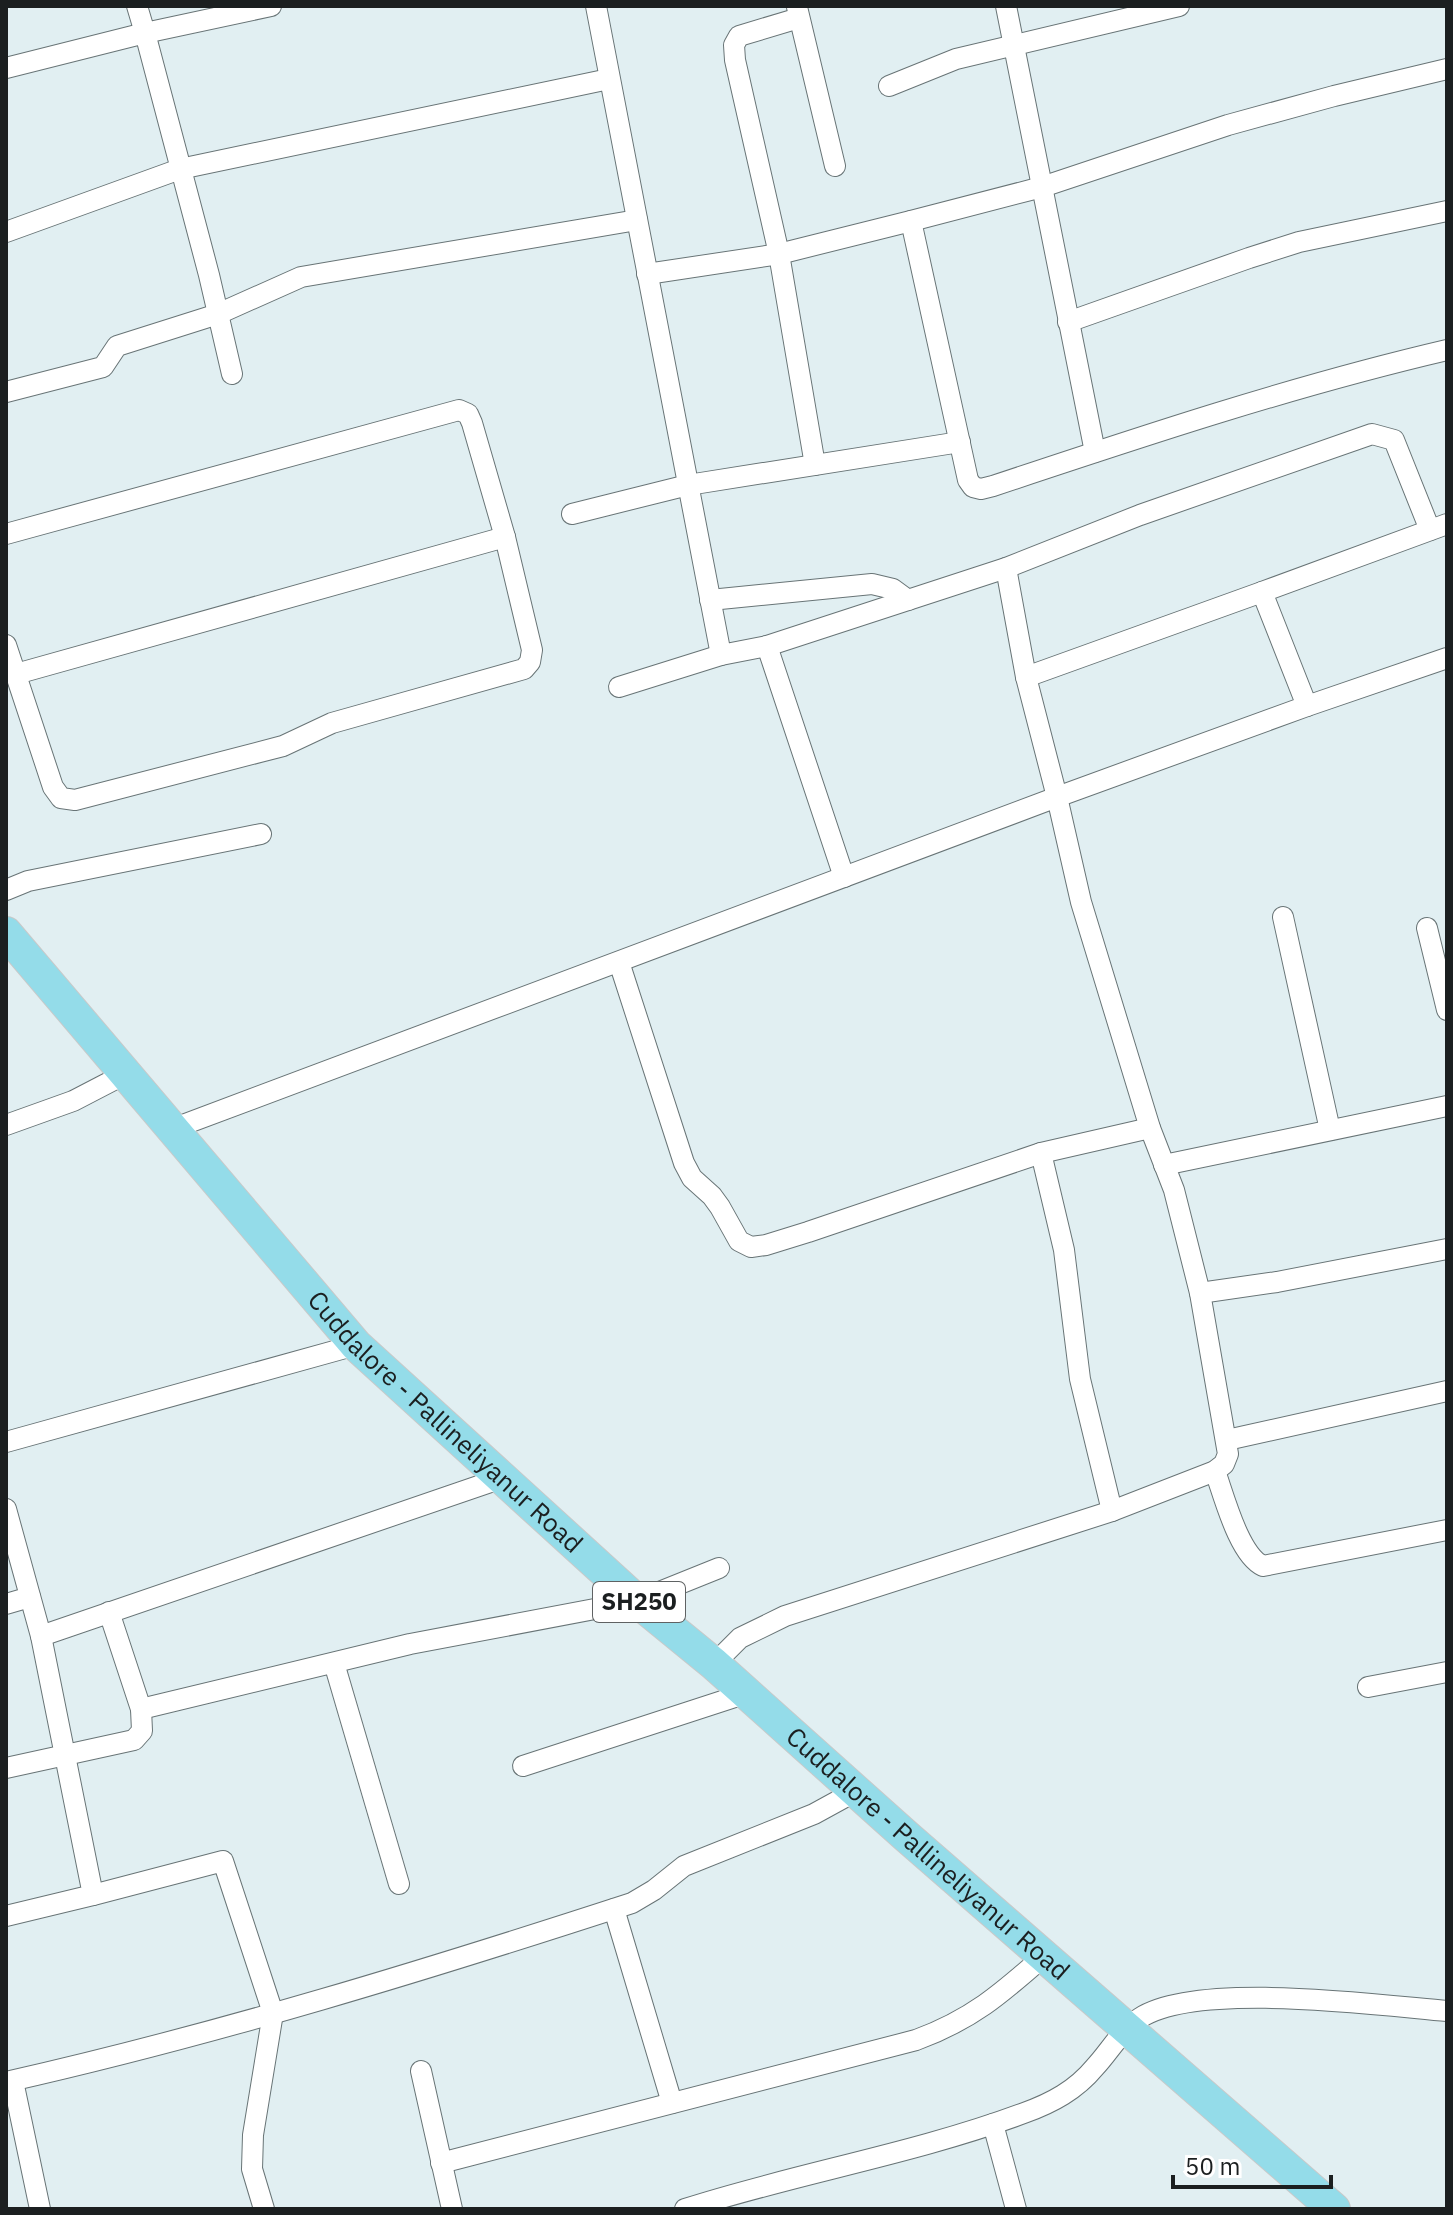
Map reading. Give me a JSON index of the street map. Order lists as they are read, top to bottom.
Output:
{
  "streets": {
    "main road": ["Cuddalore - Pallineliyanur Road", "SH250"]
  },
  "scale_bar": "50 m"
}
